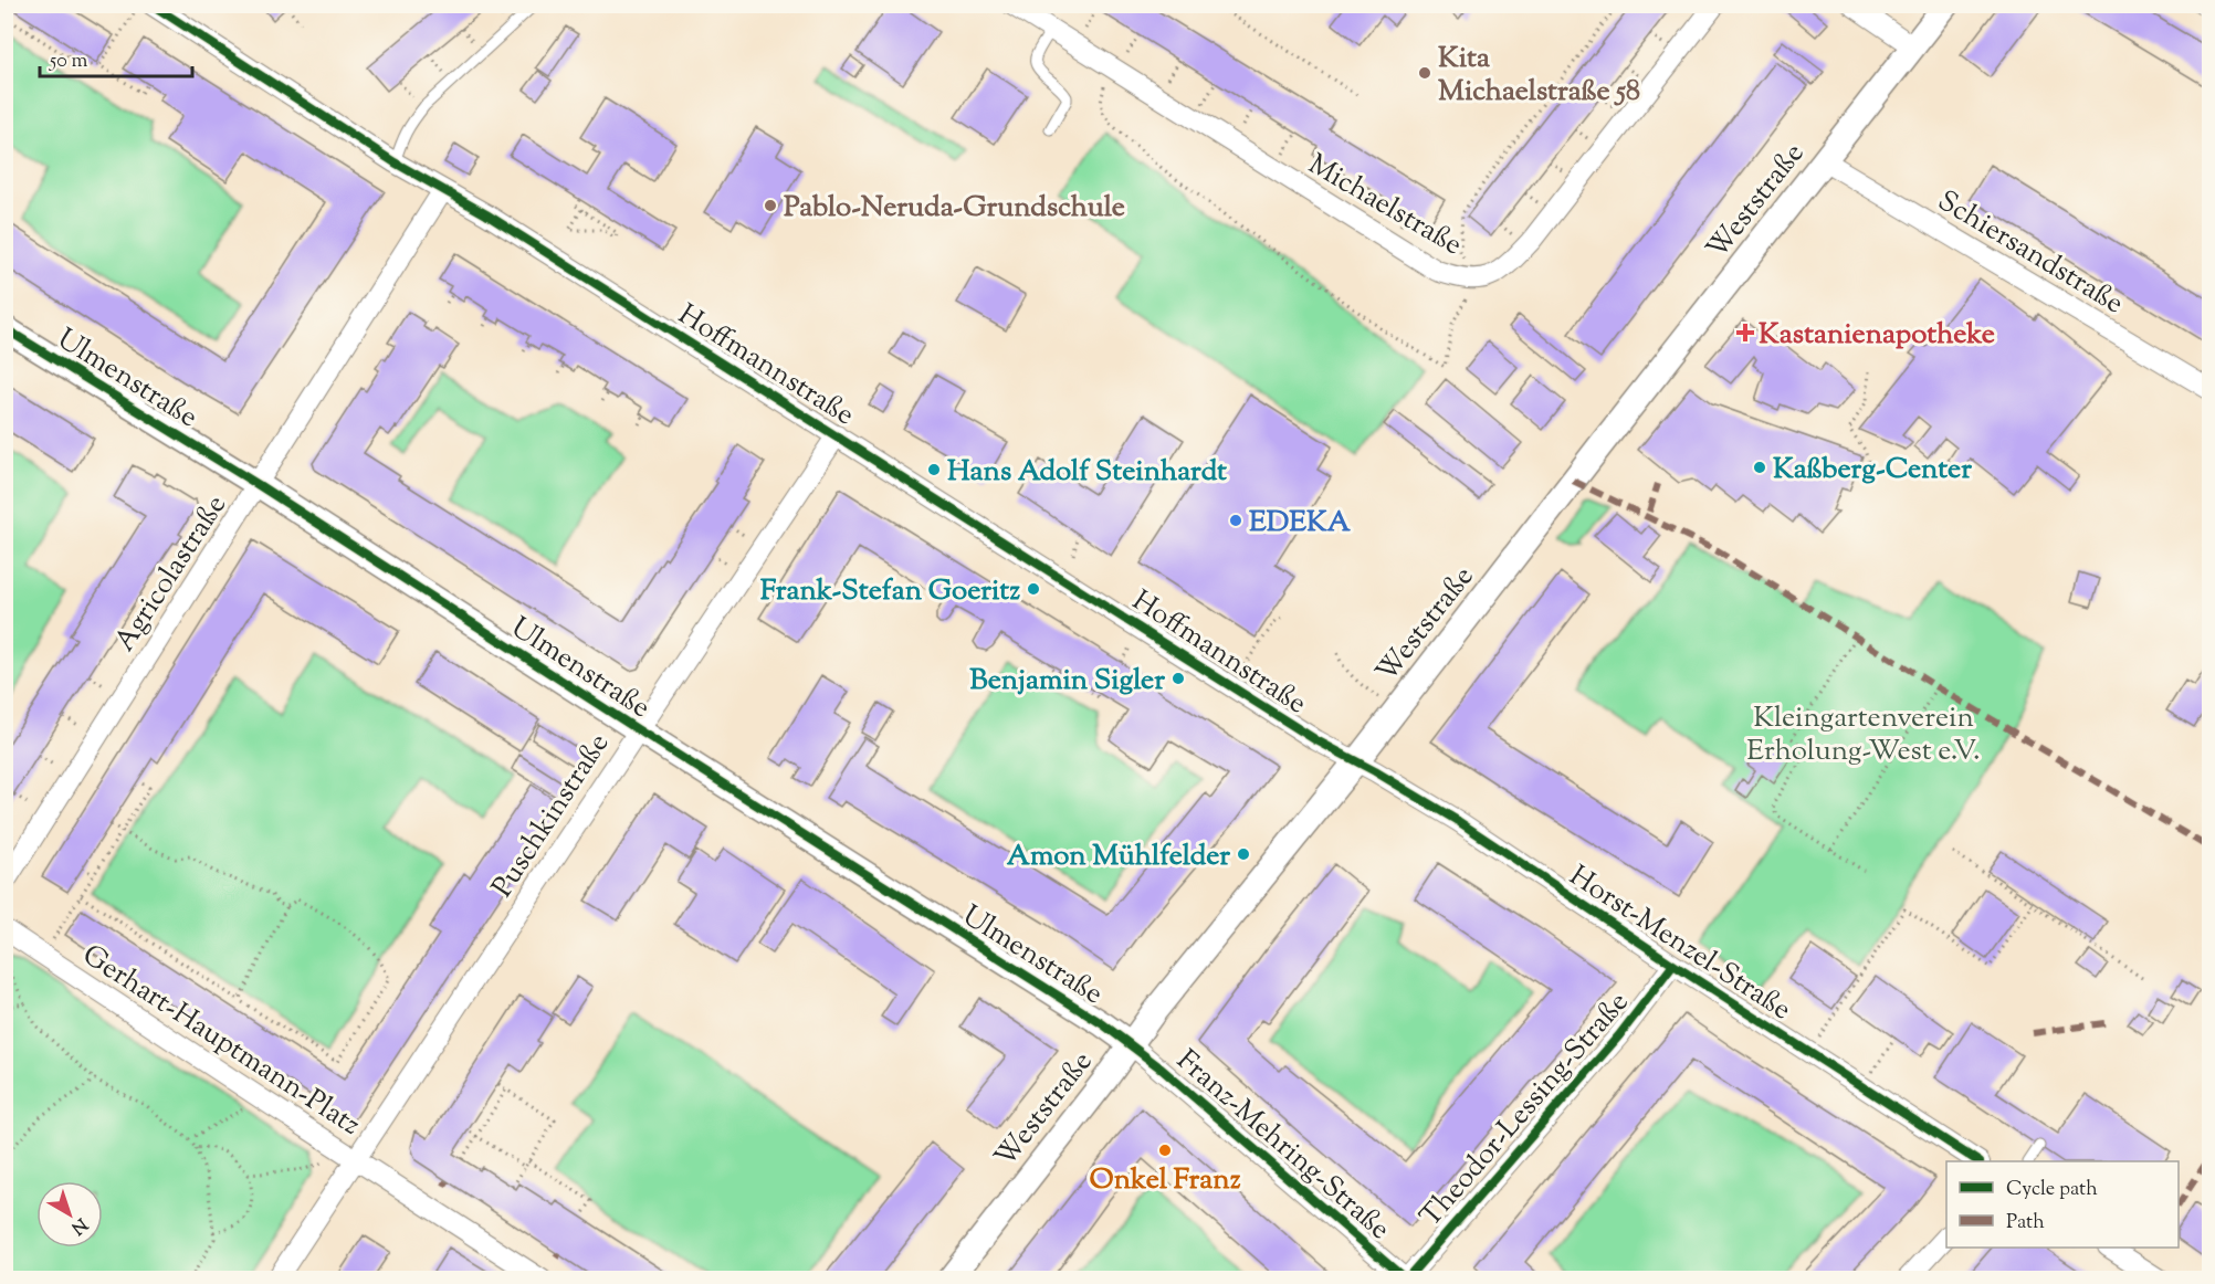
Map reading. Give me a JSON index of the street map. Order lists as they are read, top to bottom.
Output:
{
  "streets": {
    "street": [
      "Weststraße",
      "Michaelstraße",
      "Schiersandstraße",
      "Hoffmannstraße",
      "Ulmenstraße",
      "Agricolastraße",
      "Puschkinstraße",
      "Horst-Menzel-Straße",
      "Gerhart-Hauptmann-Platz",
      "Theodor-Lessing-Straße",
      "Franz-Mehring-Straße"
    ]
  },
  "crossings": [
    ["Weststraße", "Schiersandstraße"],
    ["Weststraße", "Hoffmannstraße"],
    ["Weststraße", "Ulmenstraße"],
    ["Weststraße", "Horst-Menzel-Straße"],
    ["Weststraße", "Franz-Mehring-Straße"],
    ["Hoffmannstraße", "Agricolastraße"],
    ["Hoffmannstraße", "Puschkinstraße"],
    ["Hoffmannstraße", "Horst-Menzel-Straße"],
    ["Ulmenstraße", "Agricolastraße"],
    ["Ulmenstraße", "Puschkinstraße"],
    ["Ulmenstraße", "Franz-Mehring-Straße"],
    ["Puschkinstraße", "Gerhart-Hauptmann-Platz"],
    ["Horst-Menzel-Straße", "Theodor-Lessing-Straße"],
    ["Theodor-Lessing-Straße", "Franz-Mehring-Straße"]
  ],
  "parks": ["Kleingartenverein Erholung-West e.V."],
  "places": {
    "other": [
      "Kita Michaelstraße 58",
      "Pablo-Neruda-Grundschule",
      "Kaßberg-Center",
      "Hans Adolf Steinhardt",
      "EDEKA",
      "Frank-Stefan Goeritz",
      "Benjamin Sigler",
      "Amon Mühlfelder",
      "Onkel Franz"
    ],
    "health": ["Kastanienapotheke"]
  },
  "legend": ["Cycle path", "Path"],
  "scale_bar": "50 m",
  "north": "bottom right"
}
